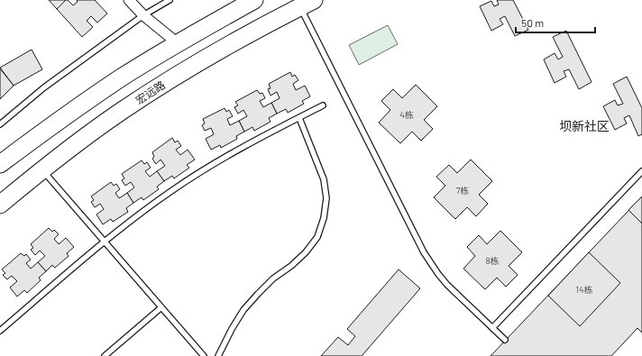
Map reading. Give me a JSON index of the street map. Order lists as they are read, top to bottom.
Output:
{
  "streets": {
    "highway": ["宏远路"]
  },
  "districts": ["坝新社区"],
  "house_numbers": [
    "4栋",
    "7栋",
    "8栋",
    "14栋"
  ],
  "scale_bar": "50 m"
}
